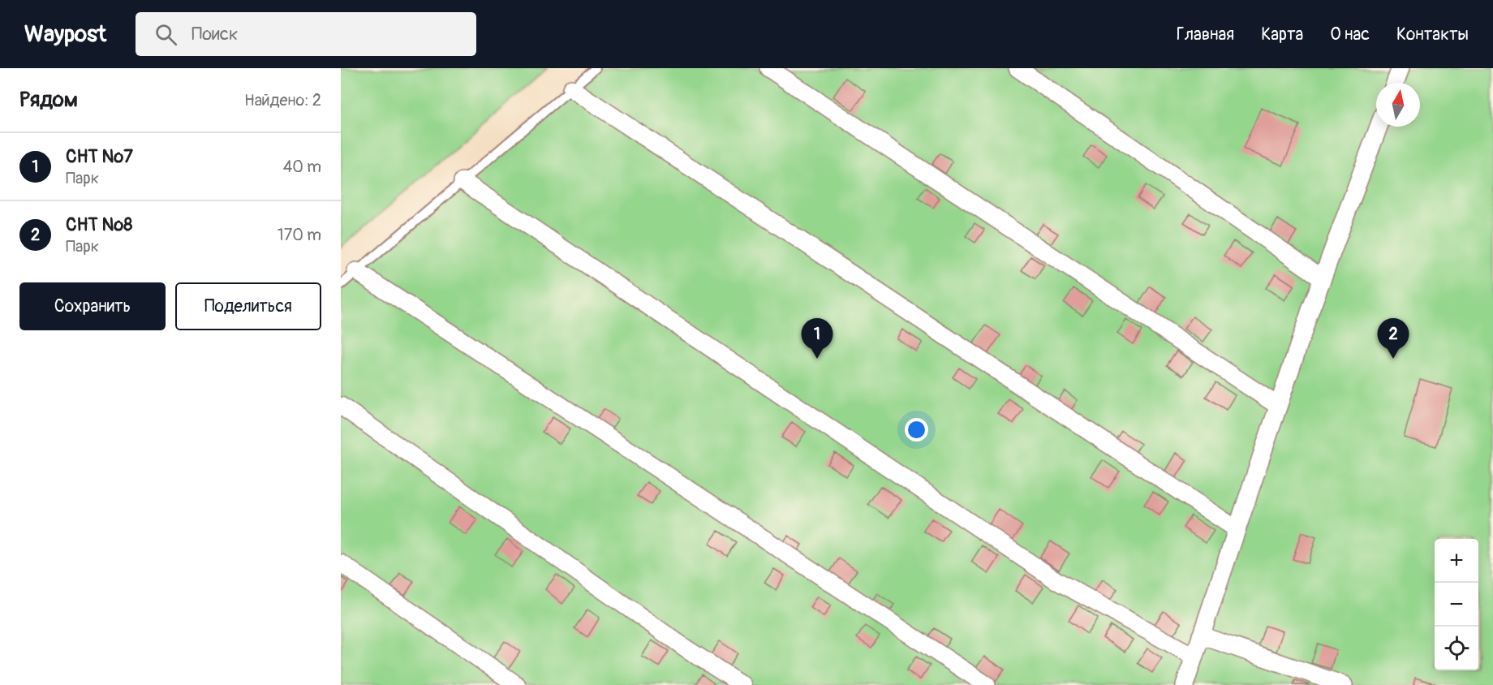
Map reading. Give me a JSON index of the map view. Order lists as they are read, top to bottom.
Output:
{
  "north": "top",
  "page": {
    "header": "Waypost",
    "search": "Поиск",
    "nav": [
      "Главная",
      "Карта",
      "О нас",
      "Контакты"
    ],
    "heading": ["Рядом", "Найдено: 2"],
    "list": [
      {
        "mark": "1",
        "name": "СНТ №7",
        "note": "Парк",
        "value": "40 m"
      },
      {
        "mark": "2",
        "name": "СНТ №8",
        "note": "Парк",
        "value": "170 m"
      }
    ],
    "buttons": ["Сохранить", "Поделиться"],
    "pins": ["1", "2"],
    "map_buttons": ["+", "−"]
  }
}
